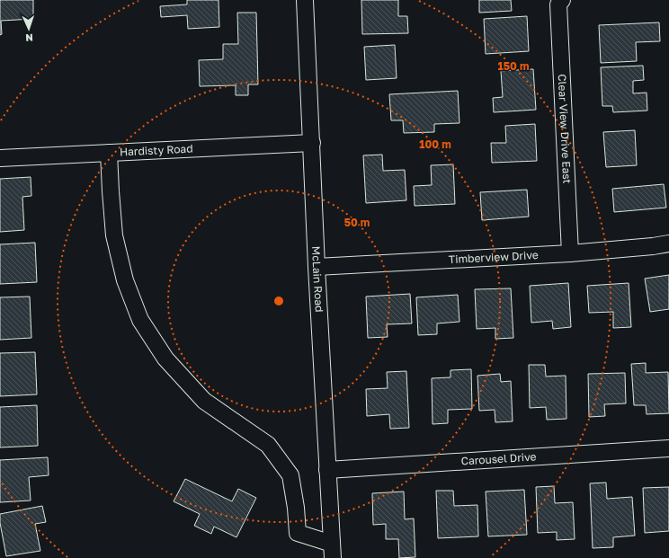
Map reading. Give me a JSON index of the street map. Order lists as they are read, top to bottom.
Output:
{
  "streets": {
    "street": [
      "Clear View Drive East",
      "Hardisty Road",
      "Timberview Drive",
      "McLain Road",
      "Carousel Drive"
    ]
  },
  "crossings": [
    ["Clear View Drive East", "Timberview Drive"],
    ["Hardisty Road", "McLain Road"],
    ["Timberview Drive", "McLain Road"],
    ["McLain Road", "Carousel Drive"]
  ],
  "north": "bottom",
  "rings": ["150 m", "100 m", "50 m"]
}
